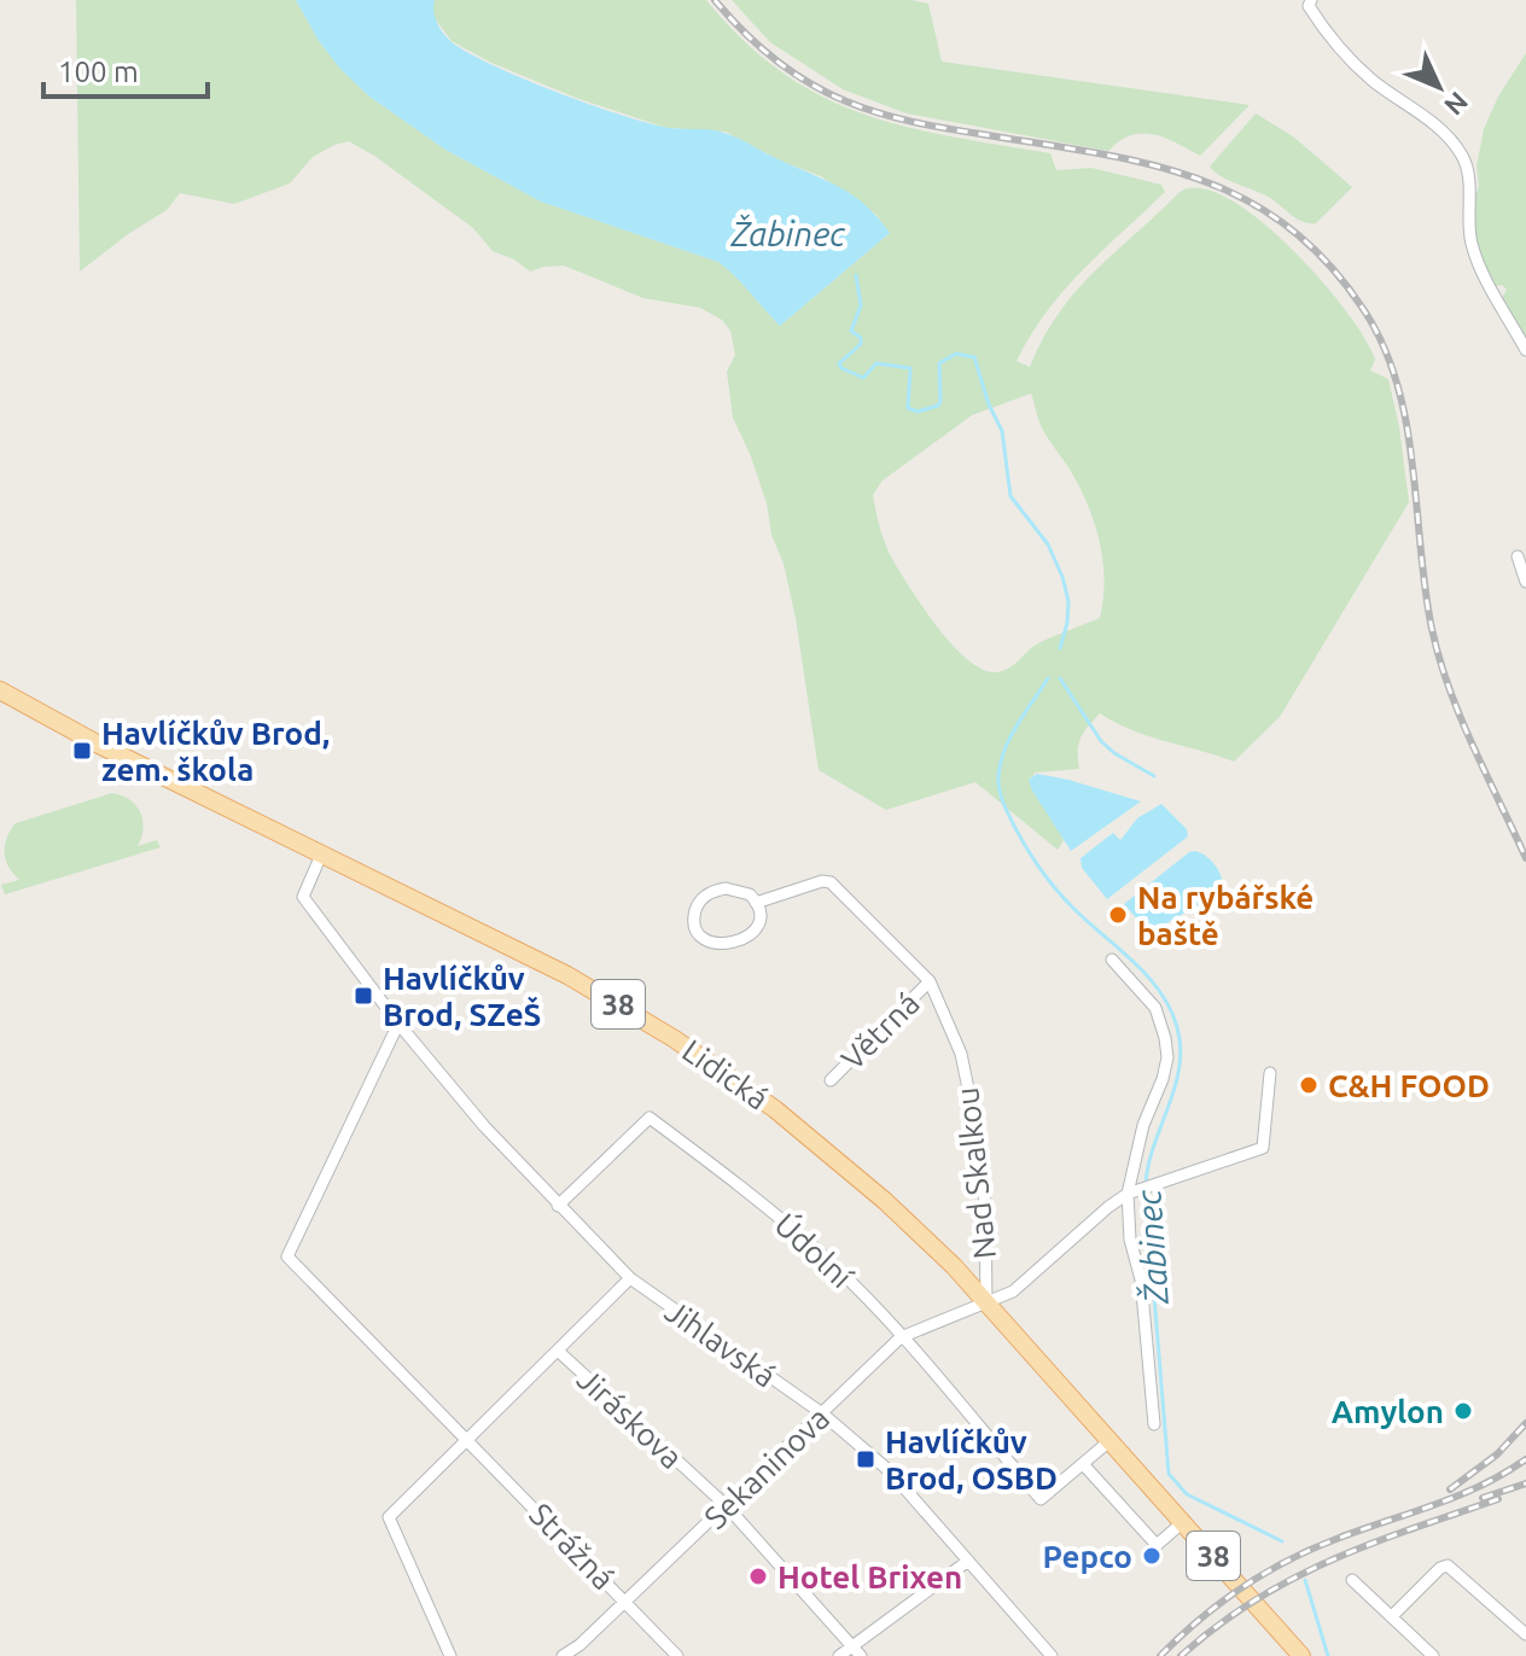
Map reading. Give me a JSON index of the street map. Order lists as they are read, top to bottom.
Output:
{
  "streets": {
    "main road": ["38", "Lidická"],
    "street": [
      "Větrná",
      "Nad Skalkou",
      "Údolní",
      "Jihlavská",
      "Jiráskova",
      "Sekaninova",
      "Strážná"
    ]
  },
  "crossings": [
    ["Větrná", "Nad Skalkou"],
    ["Lidická", "Nad Skalkou"],
    ["Lidická", "Jihlavská"],
    ["Lidická", "Sekaninova"],
    ["Nad Skalkou", "Sekaninova"],
    ["Údolní", "Jihlavská"],
    ["Údolní", "Sekaninova"],
    ["Jihlavská", "Sekaninova"],
    ["Jihlavská", "Strážná"],
    ["Jiráskova", "Sekaninova"],
    ["Sekaninova", "Strážná"]
  ],
  "water": ["Žabinec"],
  "places": {
    "transit": ["Havlíčkův Brod, zem. škola", "Havlíčkův Brod, SZeŠ", "Havlíčkův Brod, OSBD"],
    "other": [
      "Na rybářské baště",
      "C&H FOOD",
      "Amylon",
      "Pepco",
      "Hotel Brixen"
    ]
  },
  "scale_bar": "100 m",
  "north": "bottom right"
}
